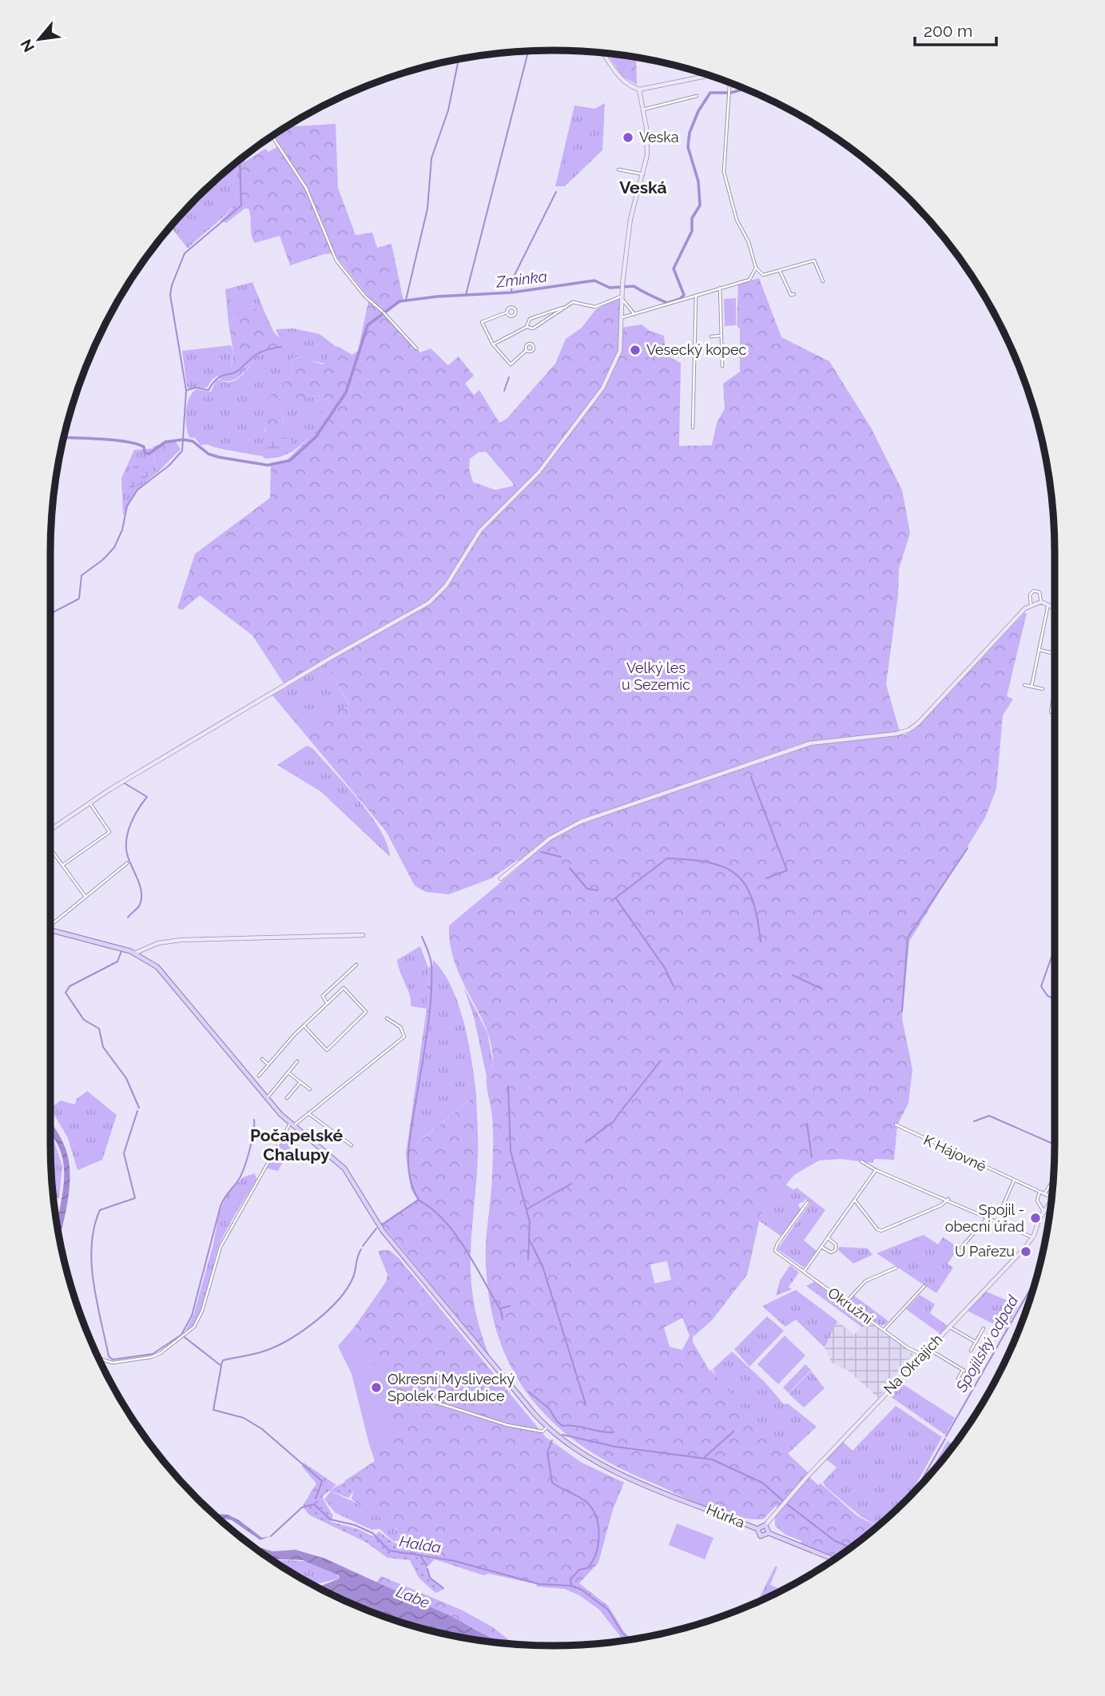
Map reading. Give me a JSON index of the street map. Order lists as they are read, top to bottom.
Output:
{
  "streets": {
    "main road": ["Hůrka"],
    "street": ["K Hájovně", "Okružní", "Na Okrajích"]
  },
  "crossings": [
    ["Okružní", "Na Okrajích"]
  ],
  "districts": ["Veská", "Počapelské Chalupy"],
  "water": [
    "Zminka",
    "Spojilský odpad",
    "Halda",
    "Labe"
  ],
  "parks": ["Velký les u Sezemic"],
  "places": [
    "Veska",
    "Vesecký kopec",
    "Spojil - obecní úřad",
    "U Pařezu",
    "Okresní Myslivecký Spolek Pardubice"
  ],
  "scale_bar": "200 m",
  "north": "bottom left"
}
